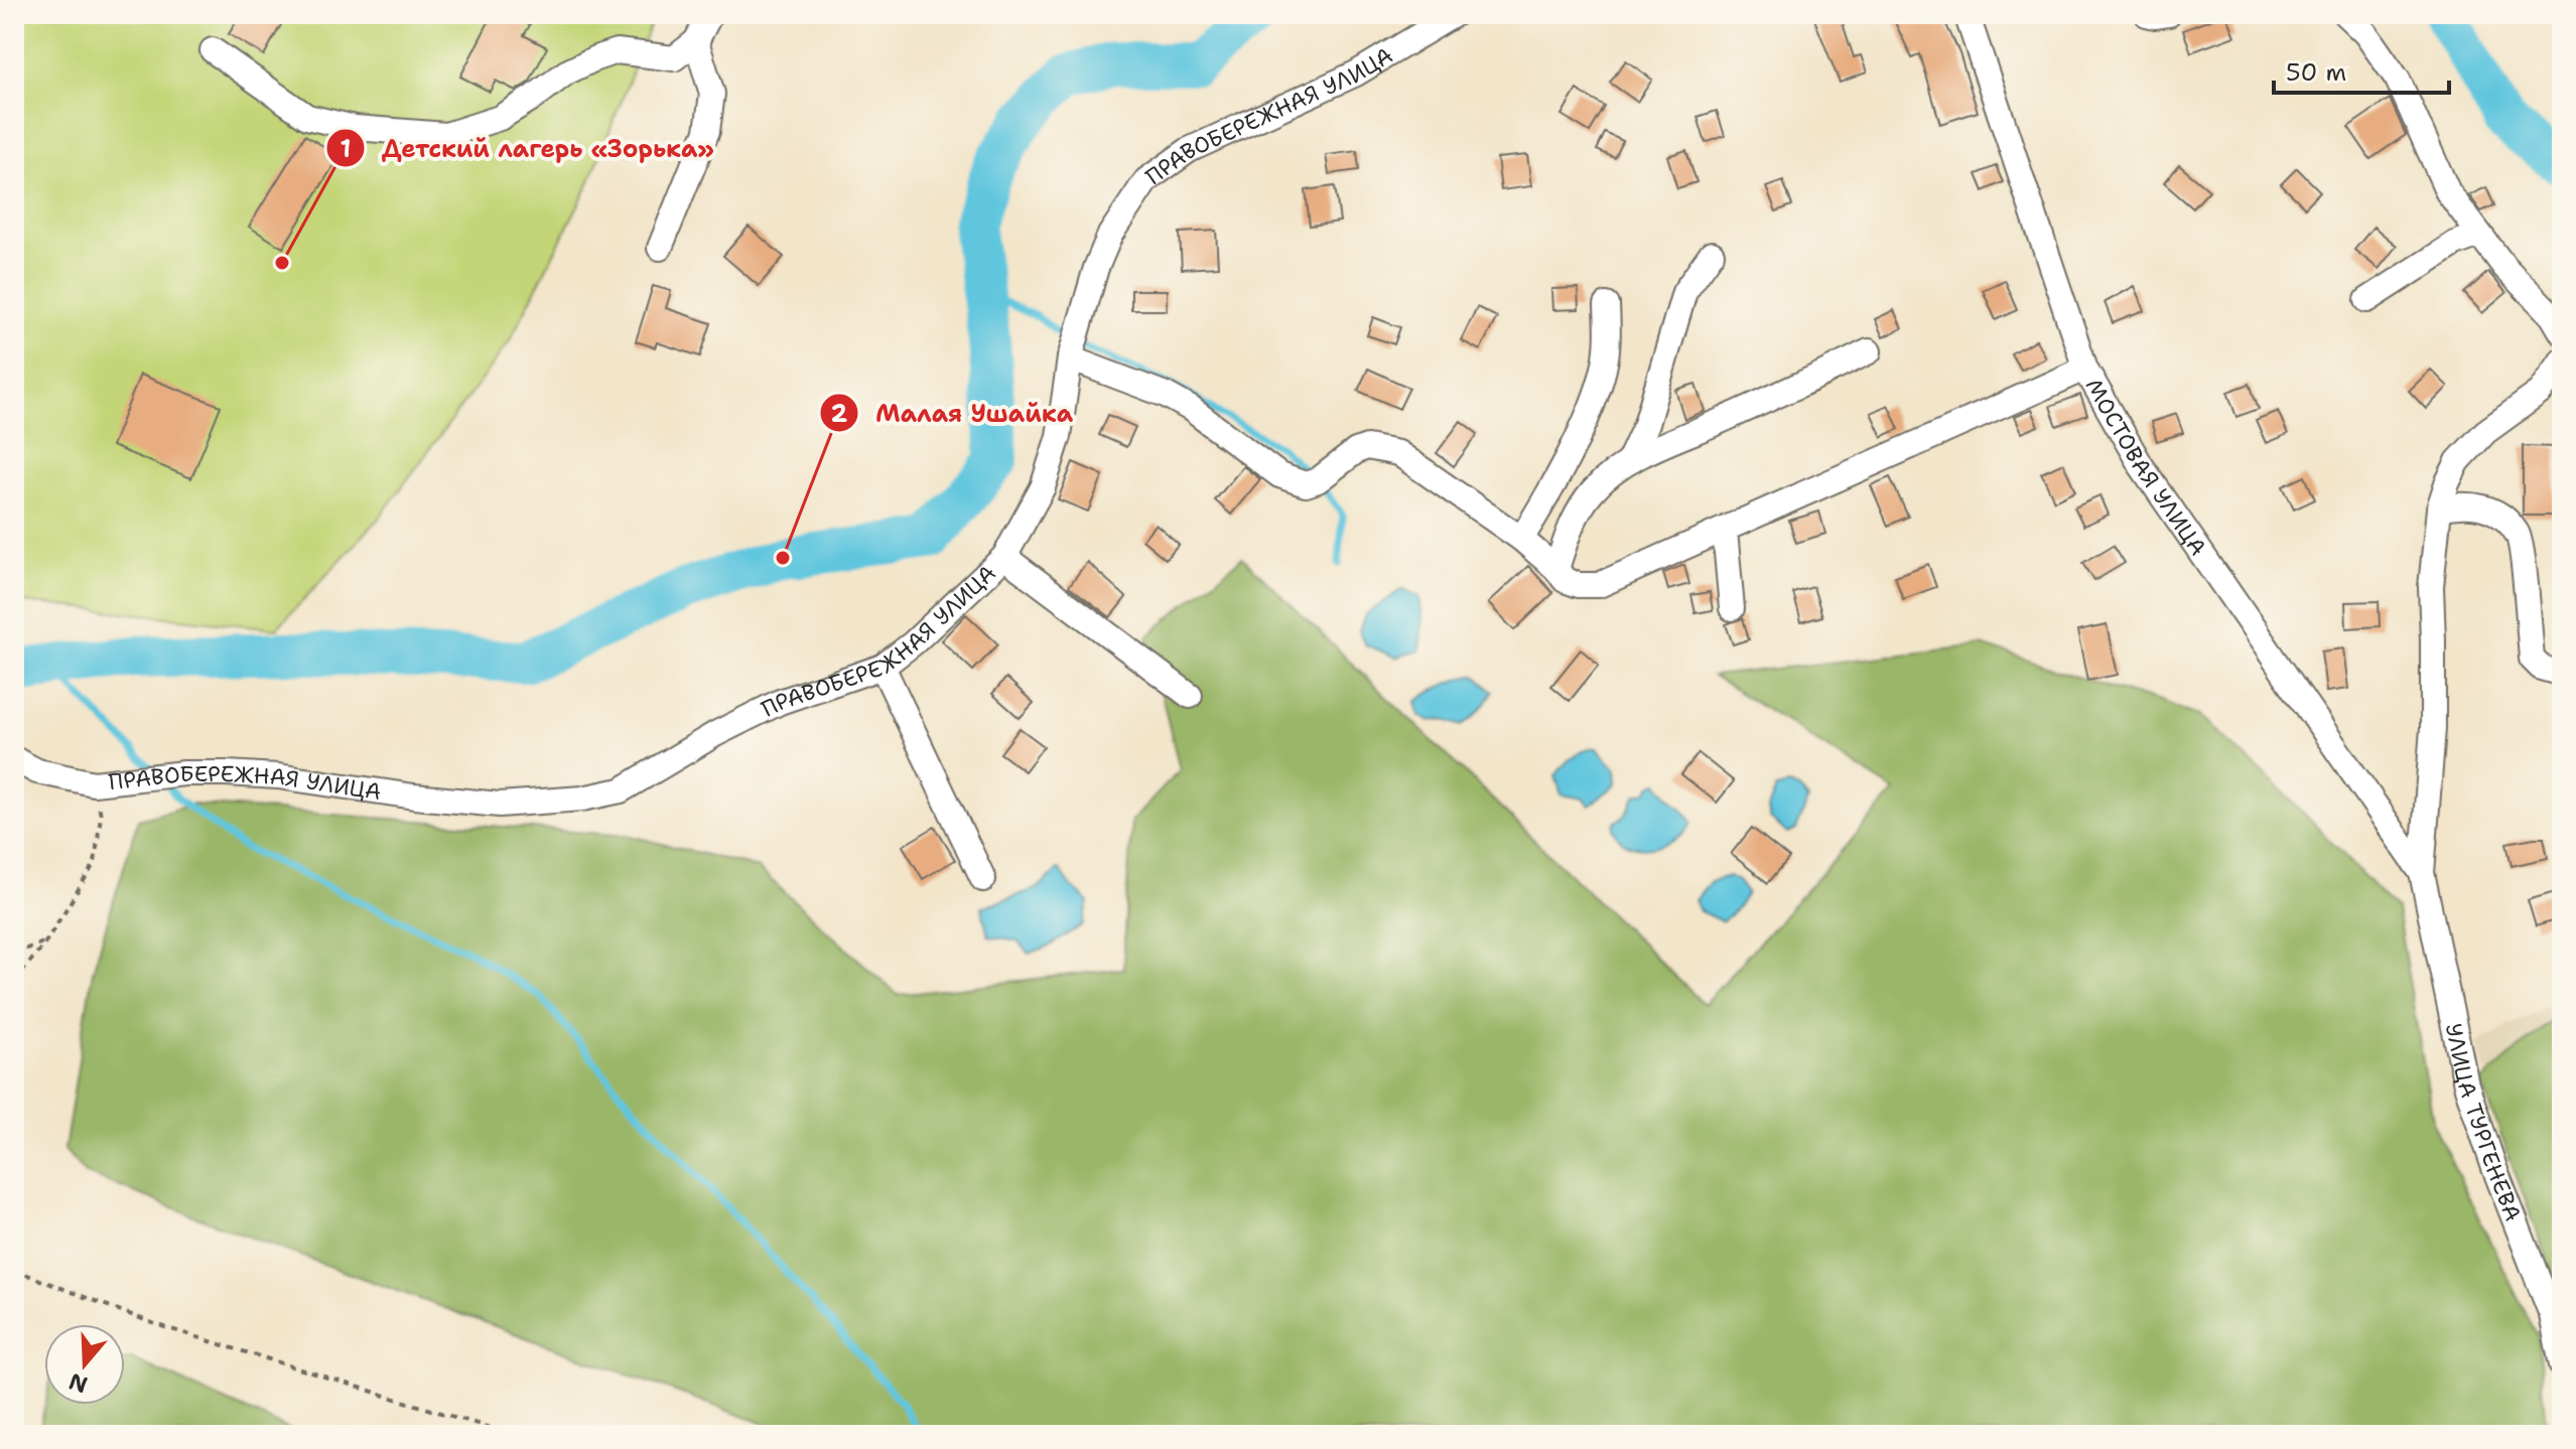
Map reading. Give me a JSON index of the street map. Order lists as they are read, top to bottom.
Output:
{
  "streets": {
    "street": ["ПРАВОБЕРЕЖНАЯ УЛИЦА", "МОСТОВАЯ УЛИЦА", "УЛИЦА ТУРГЕНЕВА"]
  },
  "crossings": [
    ["МОСТОВАЯ УЛИЦА", "УЛИЦА ТУРГЕНЕВА"]
  ],
  "places": ["Детский лагерь «Зорька»", "Малая Ушайка"],
  "scale_bar": "50 m",
  "north": "bottom"
}
